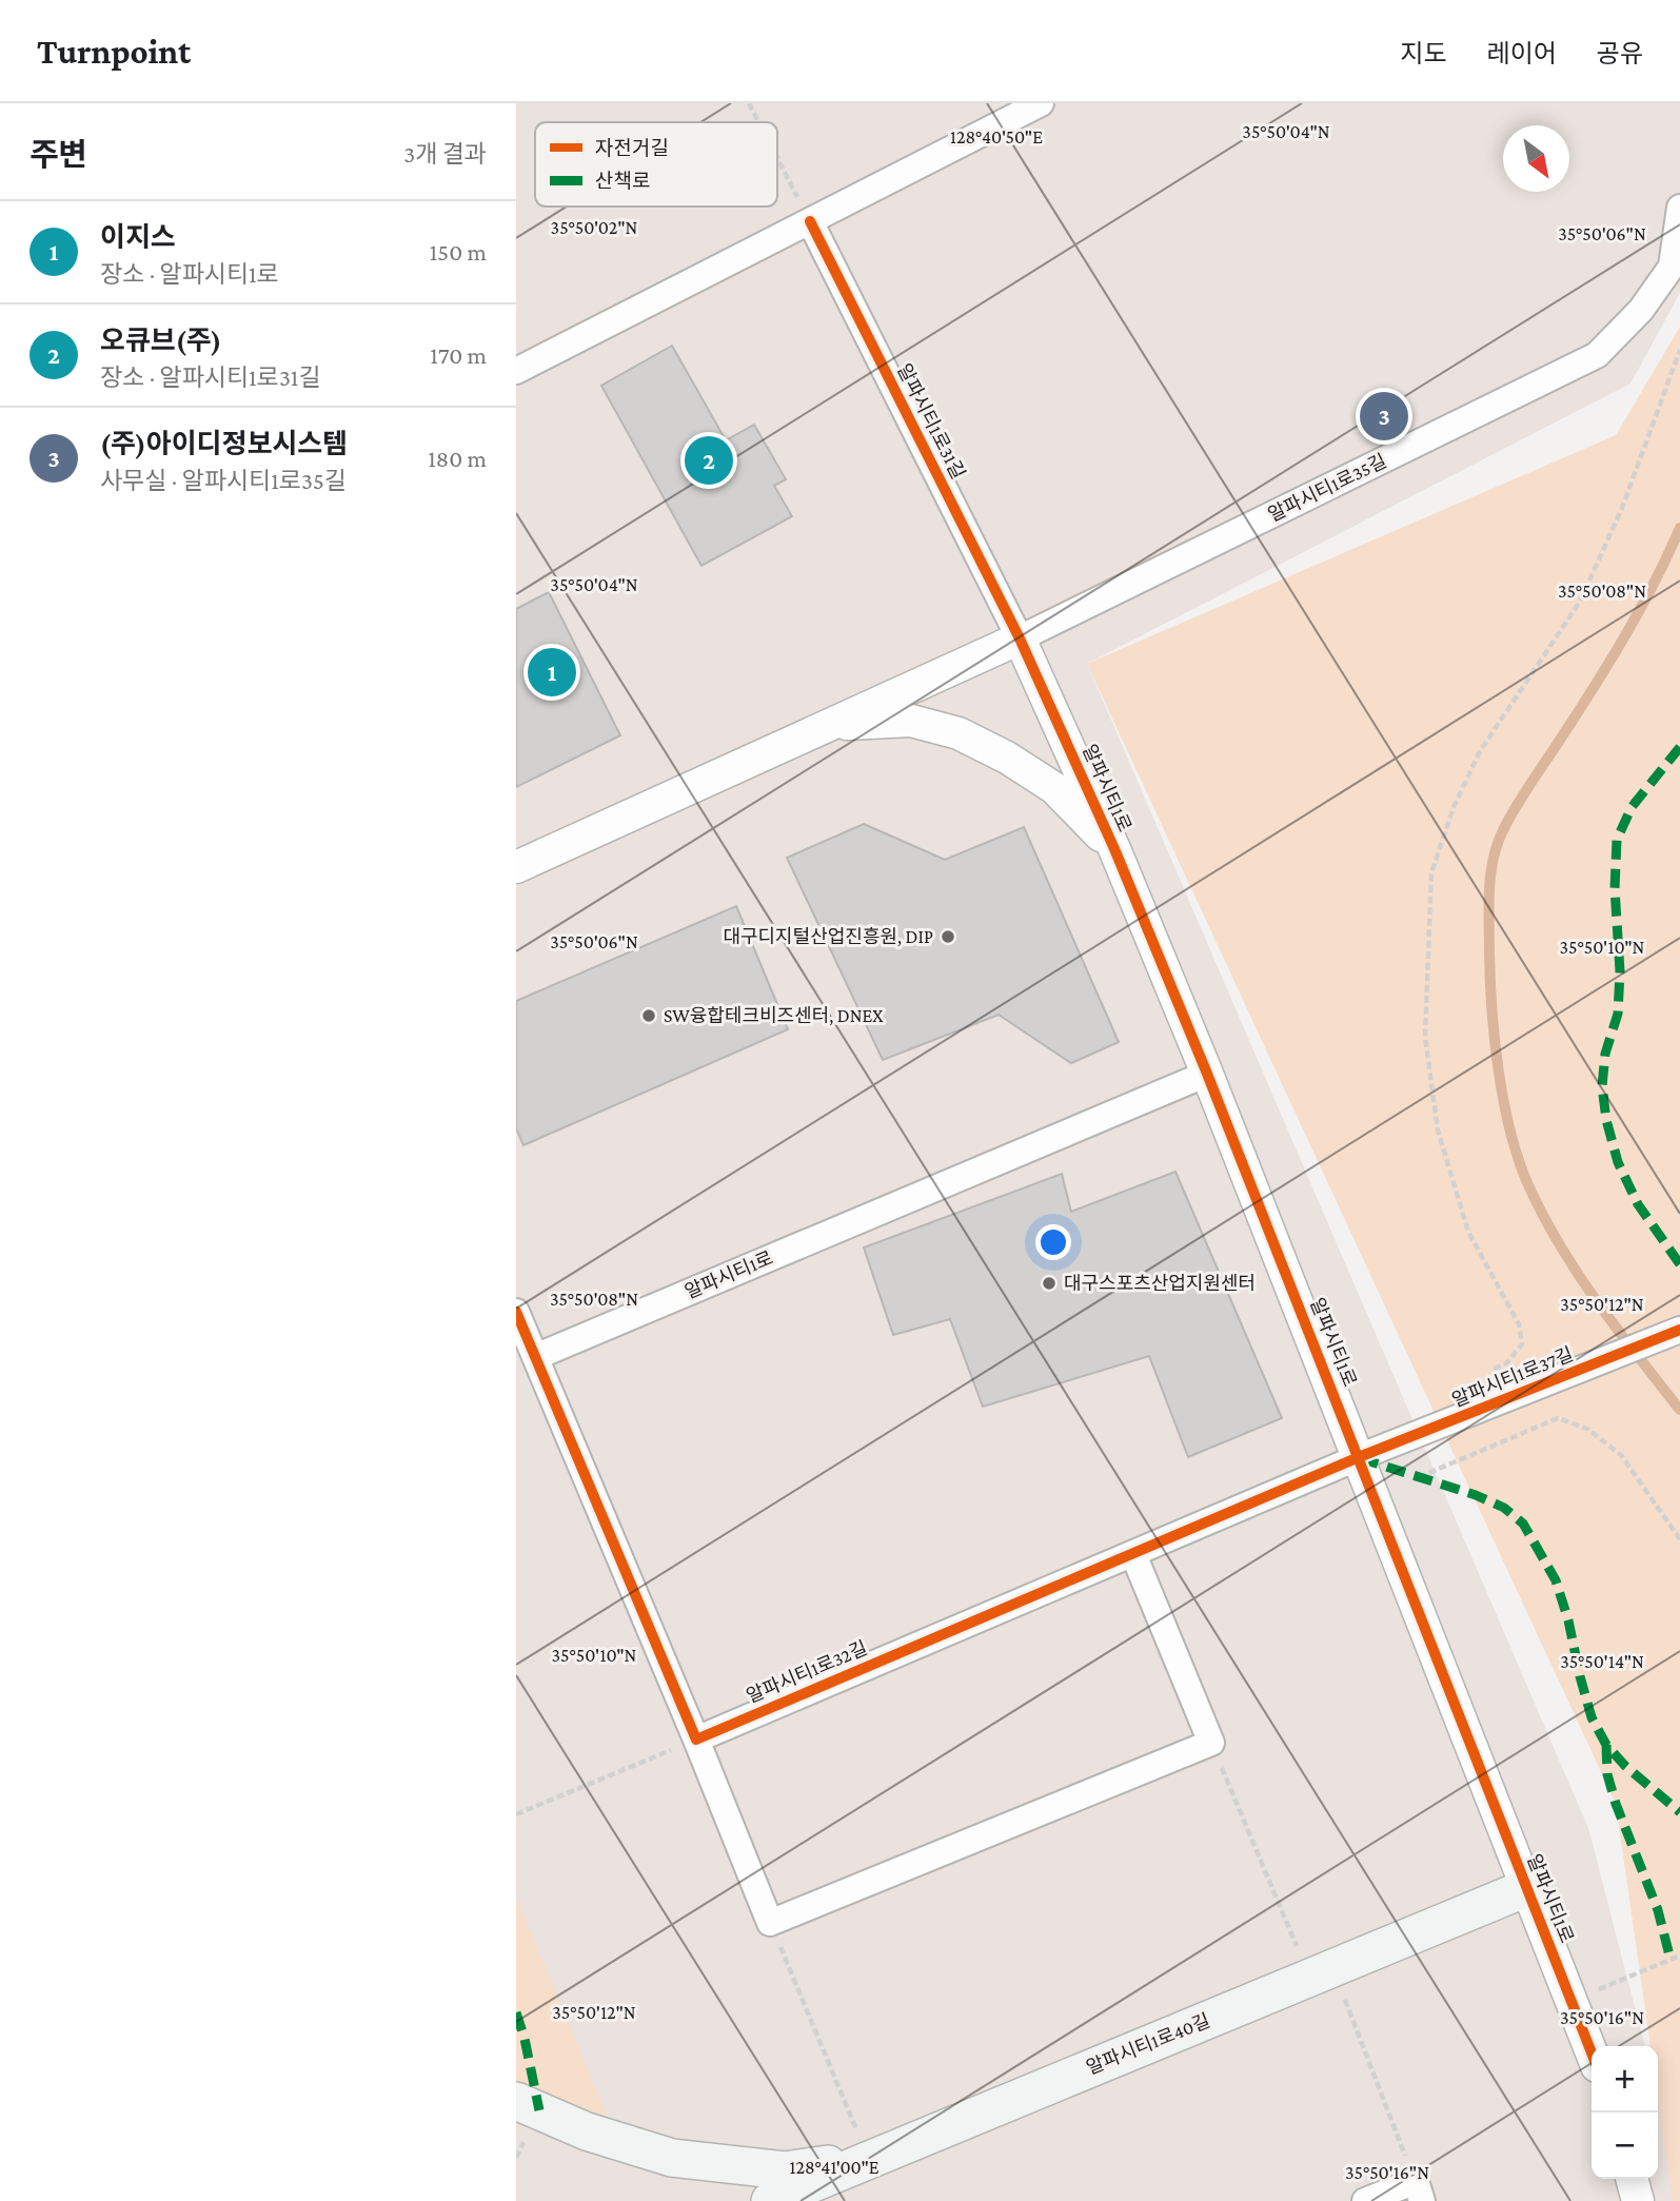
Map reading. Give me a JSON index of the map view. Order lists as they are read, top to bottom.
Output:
{
  "streets": {
    "main road": ["알파시티1로40길"],
    "street": [
      "알파시티1로31길",
      "알파시티1로35길",
      "알파시티1로",
      "알파시티1로37길",
      "알파시티1로32길"
    ]
  },
  "crossings": [
    ["알파시티1로31길", "알파시티1로35길"],
    ["알파시티1로31길", "알파시티1로"],
    ["알파시티1로35길", "알파시티1로"],
    ["알파시티1로", "알파시티1로37길"],
    ["알파시티1로", "알파시티1로32길"],
    ["알파시티1로", "알파시티1로40길"],
    ["알파시티1로37길", "알파시티1로32길"]
  ],
  "places": ["대구디지털산업진흥원, DIP", "SW융합테크비즈센터, DNEX", "대구스포츠산업지원센터"],
  "legend": ["자전거길", "산책로"],
  "north": "bottom right",
  "page": {
    "header": "Turnpoint",
    "nav": ["지도", "레이어", "공유"],
    "heading": ["주변", "3개 결과"],
    "list": [
      {
        "mark": "1",
        "name": "이지스",
        "note": "장소 · 알파시티1로",
        "value": "150 m"
      },
      {
        "mark": "2",
        "name": "오큐브(주)",
        "note": "장소 · 알파시티1로31길",
        "value": "170 m"
      },
      {
        "mark": "3",
        "name": "(주)아이디정보시스템",
        "note": "사무실 · 알파시티1로35길",
        "value": "180 m"
      }
    ],
    "pins": ["3", "2", "1"],
    "map_buttons": ["+", "−"]
  },
  "coordinates": [
    "35°50'04\"N",
    "128°40'50\"E",
    "35°50'02\"N",
    "35°50'06\"N",
    "35°50'08\"N",
    "35°50'10\"N",
    "35°50'12\"N",
    "35°50'14\"N",
    "35°50'16\"N",
    "128°41'00\"E"
  ]
}
